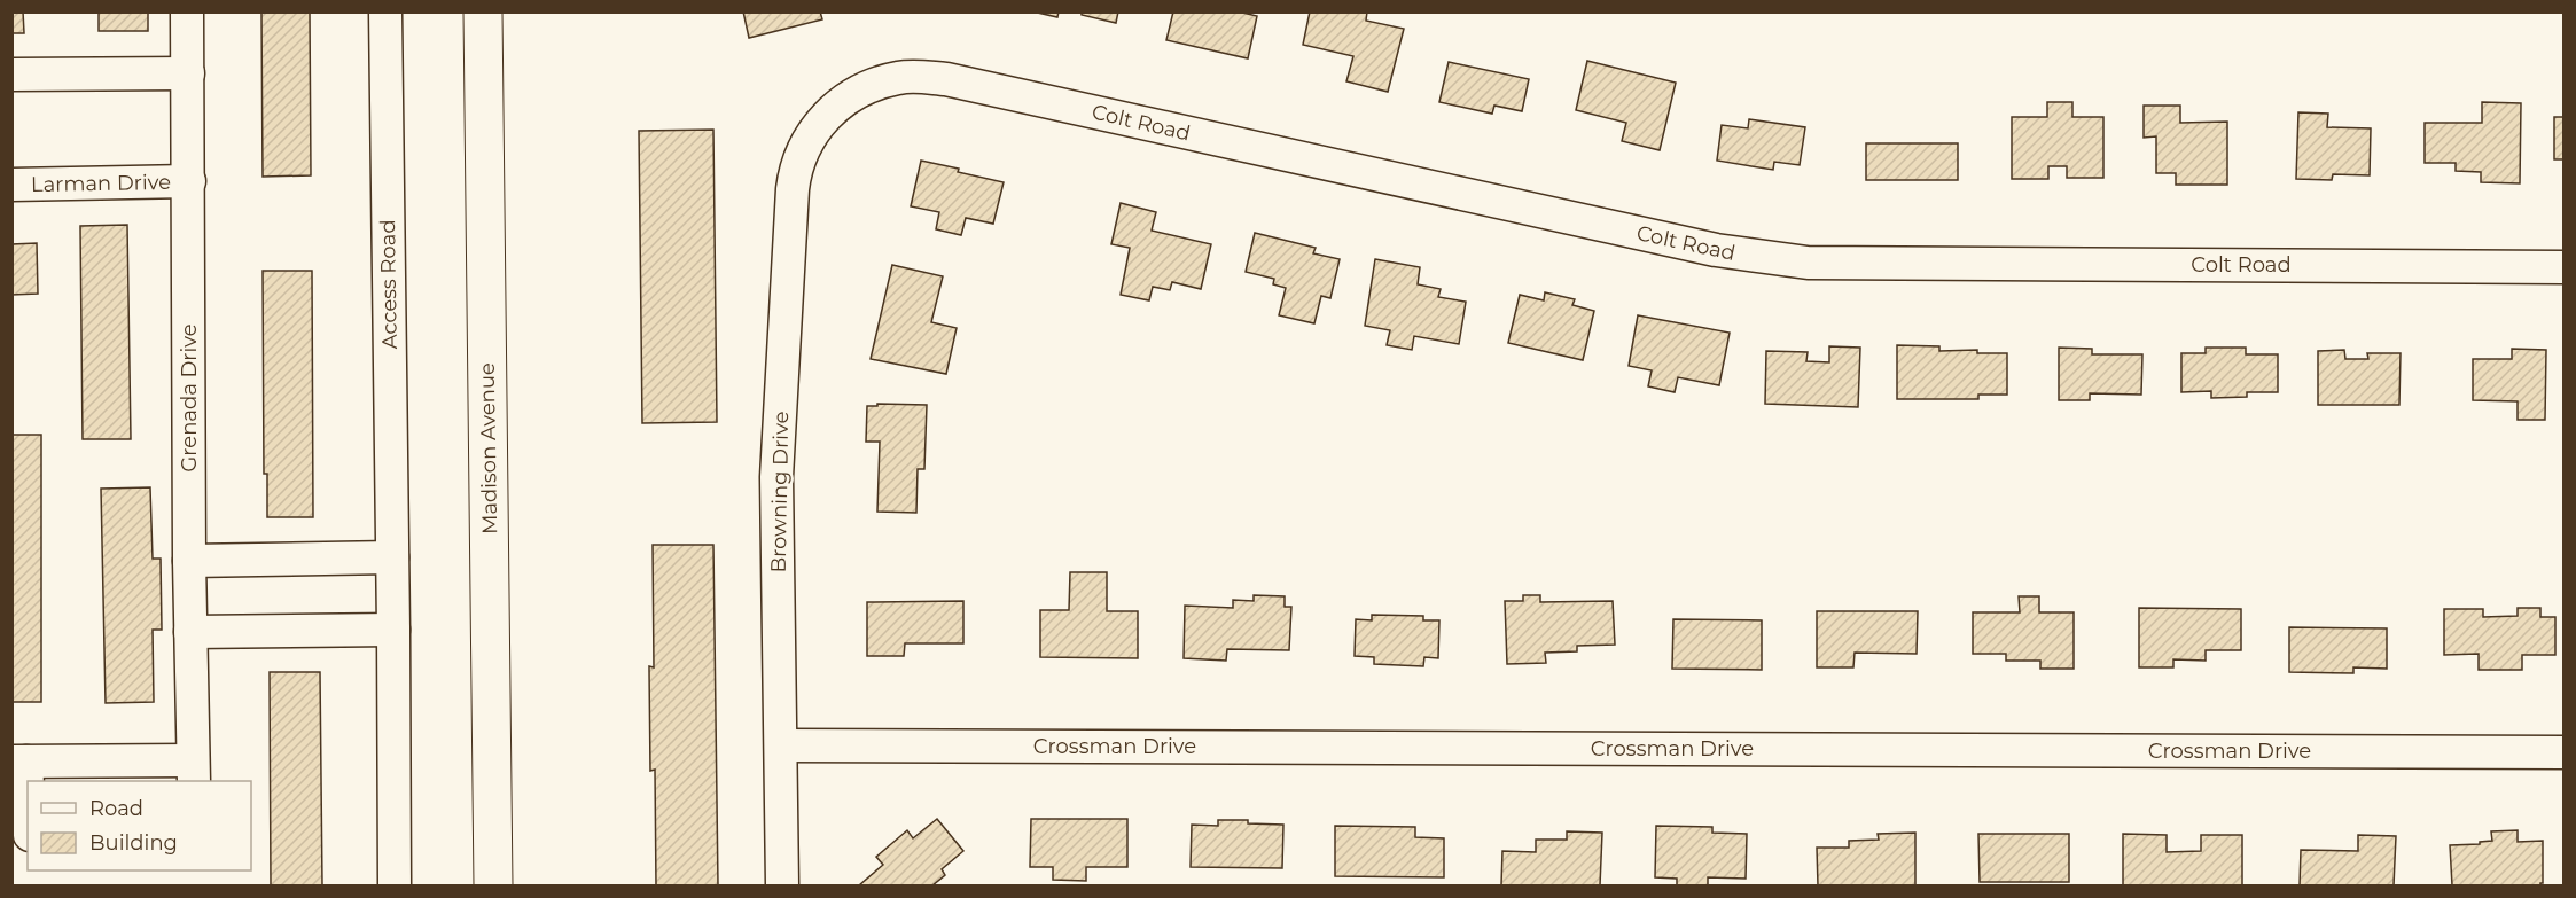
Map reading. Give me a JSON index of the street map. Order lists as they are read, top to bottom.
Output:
{
  "streets": {
    "main road": ["Madison Avenue"],
    "street": [
      "Colt Road",
      "Larman Drive",
      "Access Road",
      "Grenada Drive",
      "Browning Drive",
      "Crossman Drive"
    ]
  },
  "crossings": [
    ["Colt Road", "Browning Drive"],
    ["Larman Drive", "Grenada Drive"],
    ["Browning Drive", "Crossman Drive"]
  ],
  "legend": ["Road", "Building"]
}
